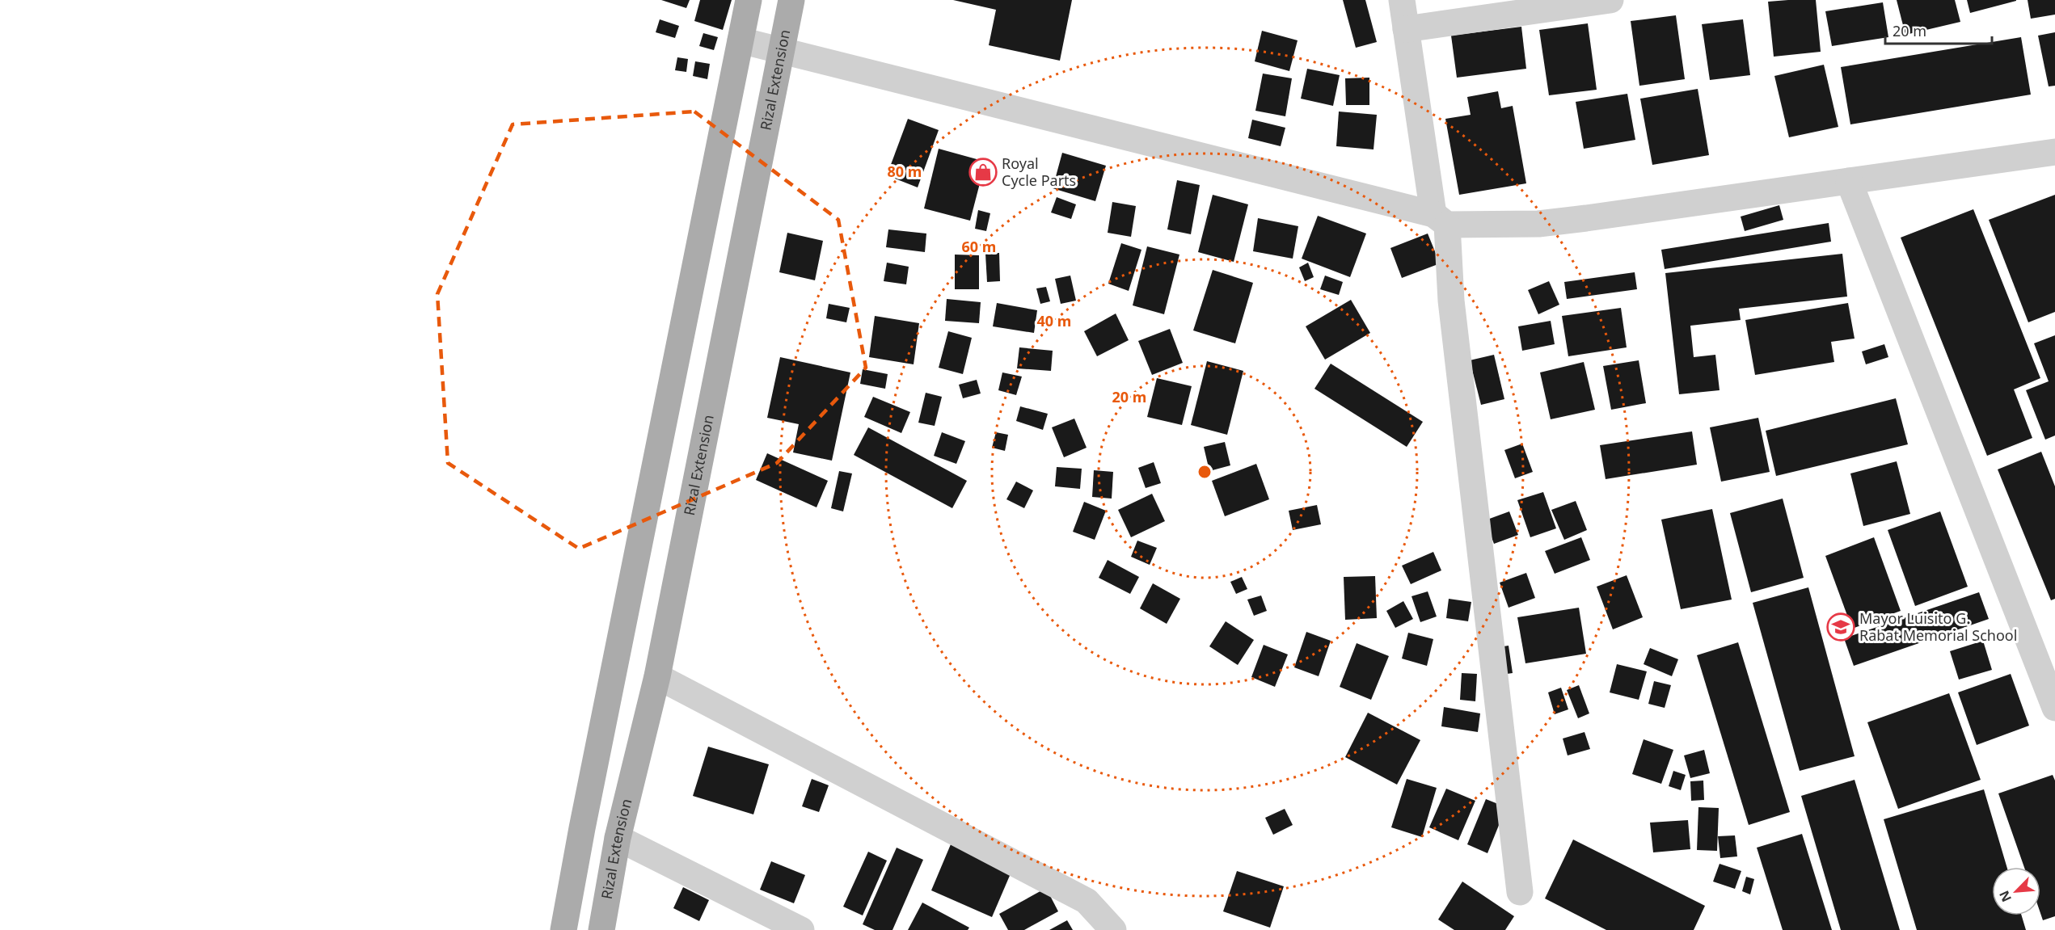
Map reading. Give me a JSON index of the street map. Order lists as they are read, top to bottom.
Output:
{
  "streets": {
    "main road": ["Rizal Extension"]
  },
  "places": {
    "shop": ["Royal Cycle Parts"],
    "school or university": ["Mayor Luisito G. Rabat Memorial School"]
  },
  "scale_bar": "20 m",
  "north": "bottom left",
  "rings": [
    "80 m",
    "60 m",
    "40 m",
    "20 m"
  ]
}
